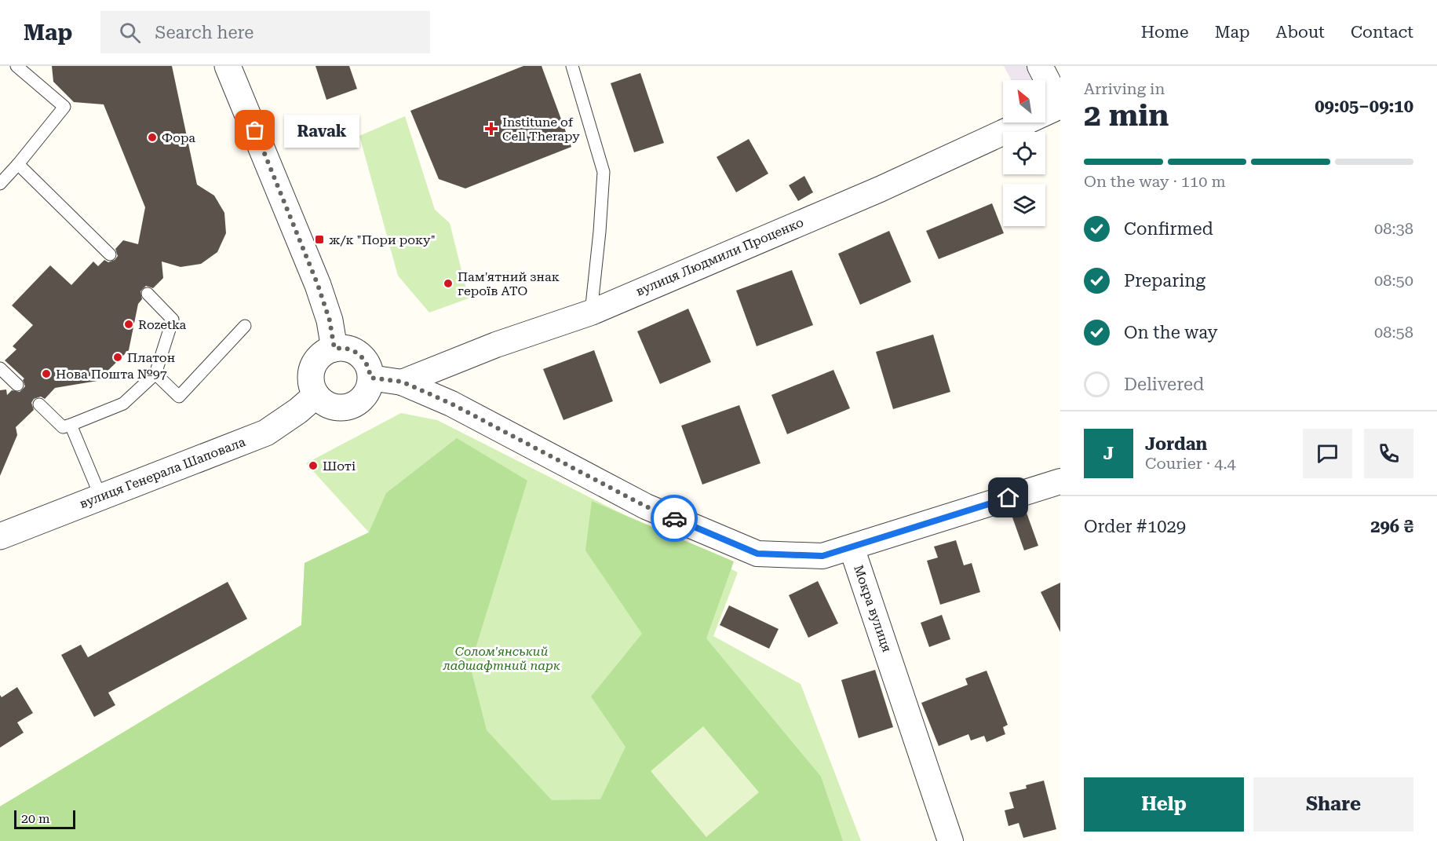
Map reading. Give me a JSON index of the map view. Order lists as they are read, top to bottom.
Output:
{
  "streets": {
    "street": ["вулиця Людмили Проценко", "вулиця Генерала Шаповала", "Мокра вулиця"]
  },
  "crossings": [
    ["вулиця Людмили Проценко", "вулиця Генерала Шаповала"],
    ["вулиця Людмили Проценко", "Мокра вулиця"]
  ],
  "parks": ["Солом'янський ладшафтний парк"],
  "places": {
    "health": ["Institune of Cell Therapy"],
    "other": [
      "Ravak",
      "Фора",
      "Пам'ятний знак героїв АТО",
      "Rozetka",
      "Платон",
      "Нова Пошта №97",
      "Шоті"
    ],
    "transit": ["ж/к \"Пори року\""]
  },
  "scale_bar": "20 m",
  "north": "top left",
  "page": {
    "header": "Map",
    "search": "Search here",
    "nav": [
      "Home",
      "Map",
      "About",
      "Contact"
    ],
    "heading": ["2 min", "Arriving in", "09:05–09:10"],
    "panel": [
      "Jordan",
      "Courier · 4.4",
      "Order #1029",
      "296 ₴"
    ],
    "bubble": "Ravak",
    "bar": "On the way · 110 m",
    "list": [
      ["Confirmed", "08:38"],
      ["Preparing", "08:50"],
      ["On the way", "08:58"],
      "Delivered"
    ],
    "round": "J",
    "buttons": ["Help", "Share"],
    "scale": "20 m"
  }
}
